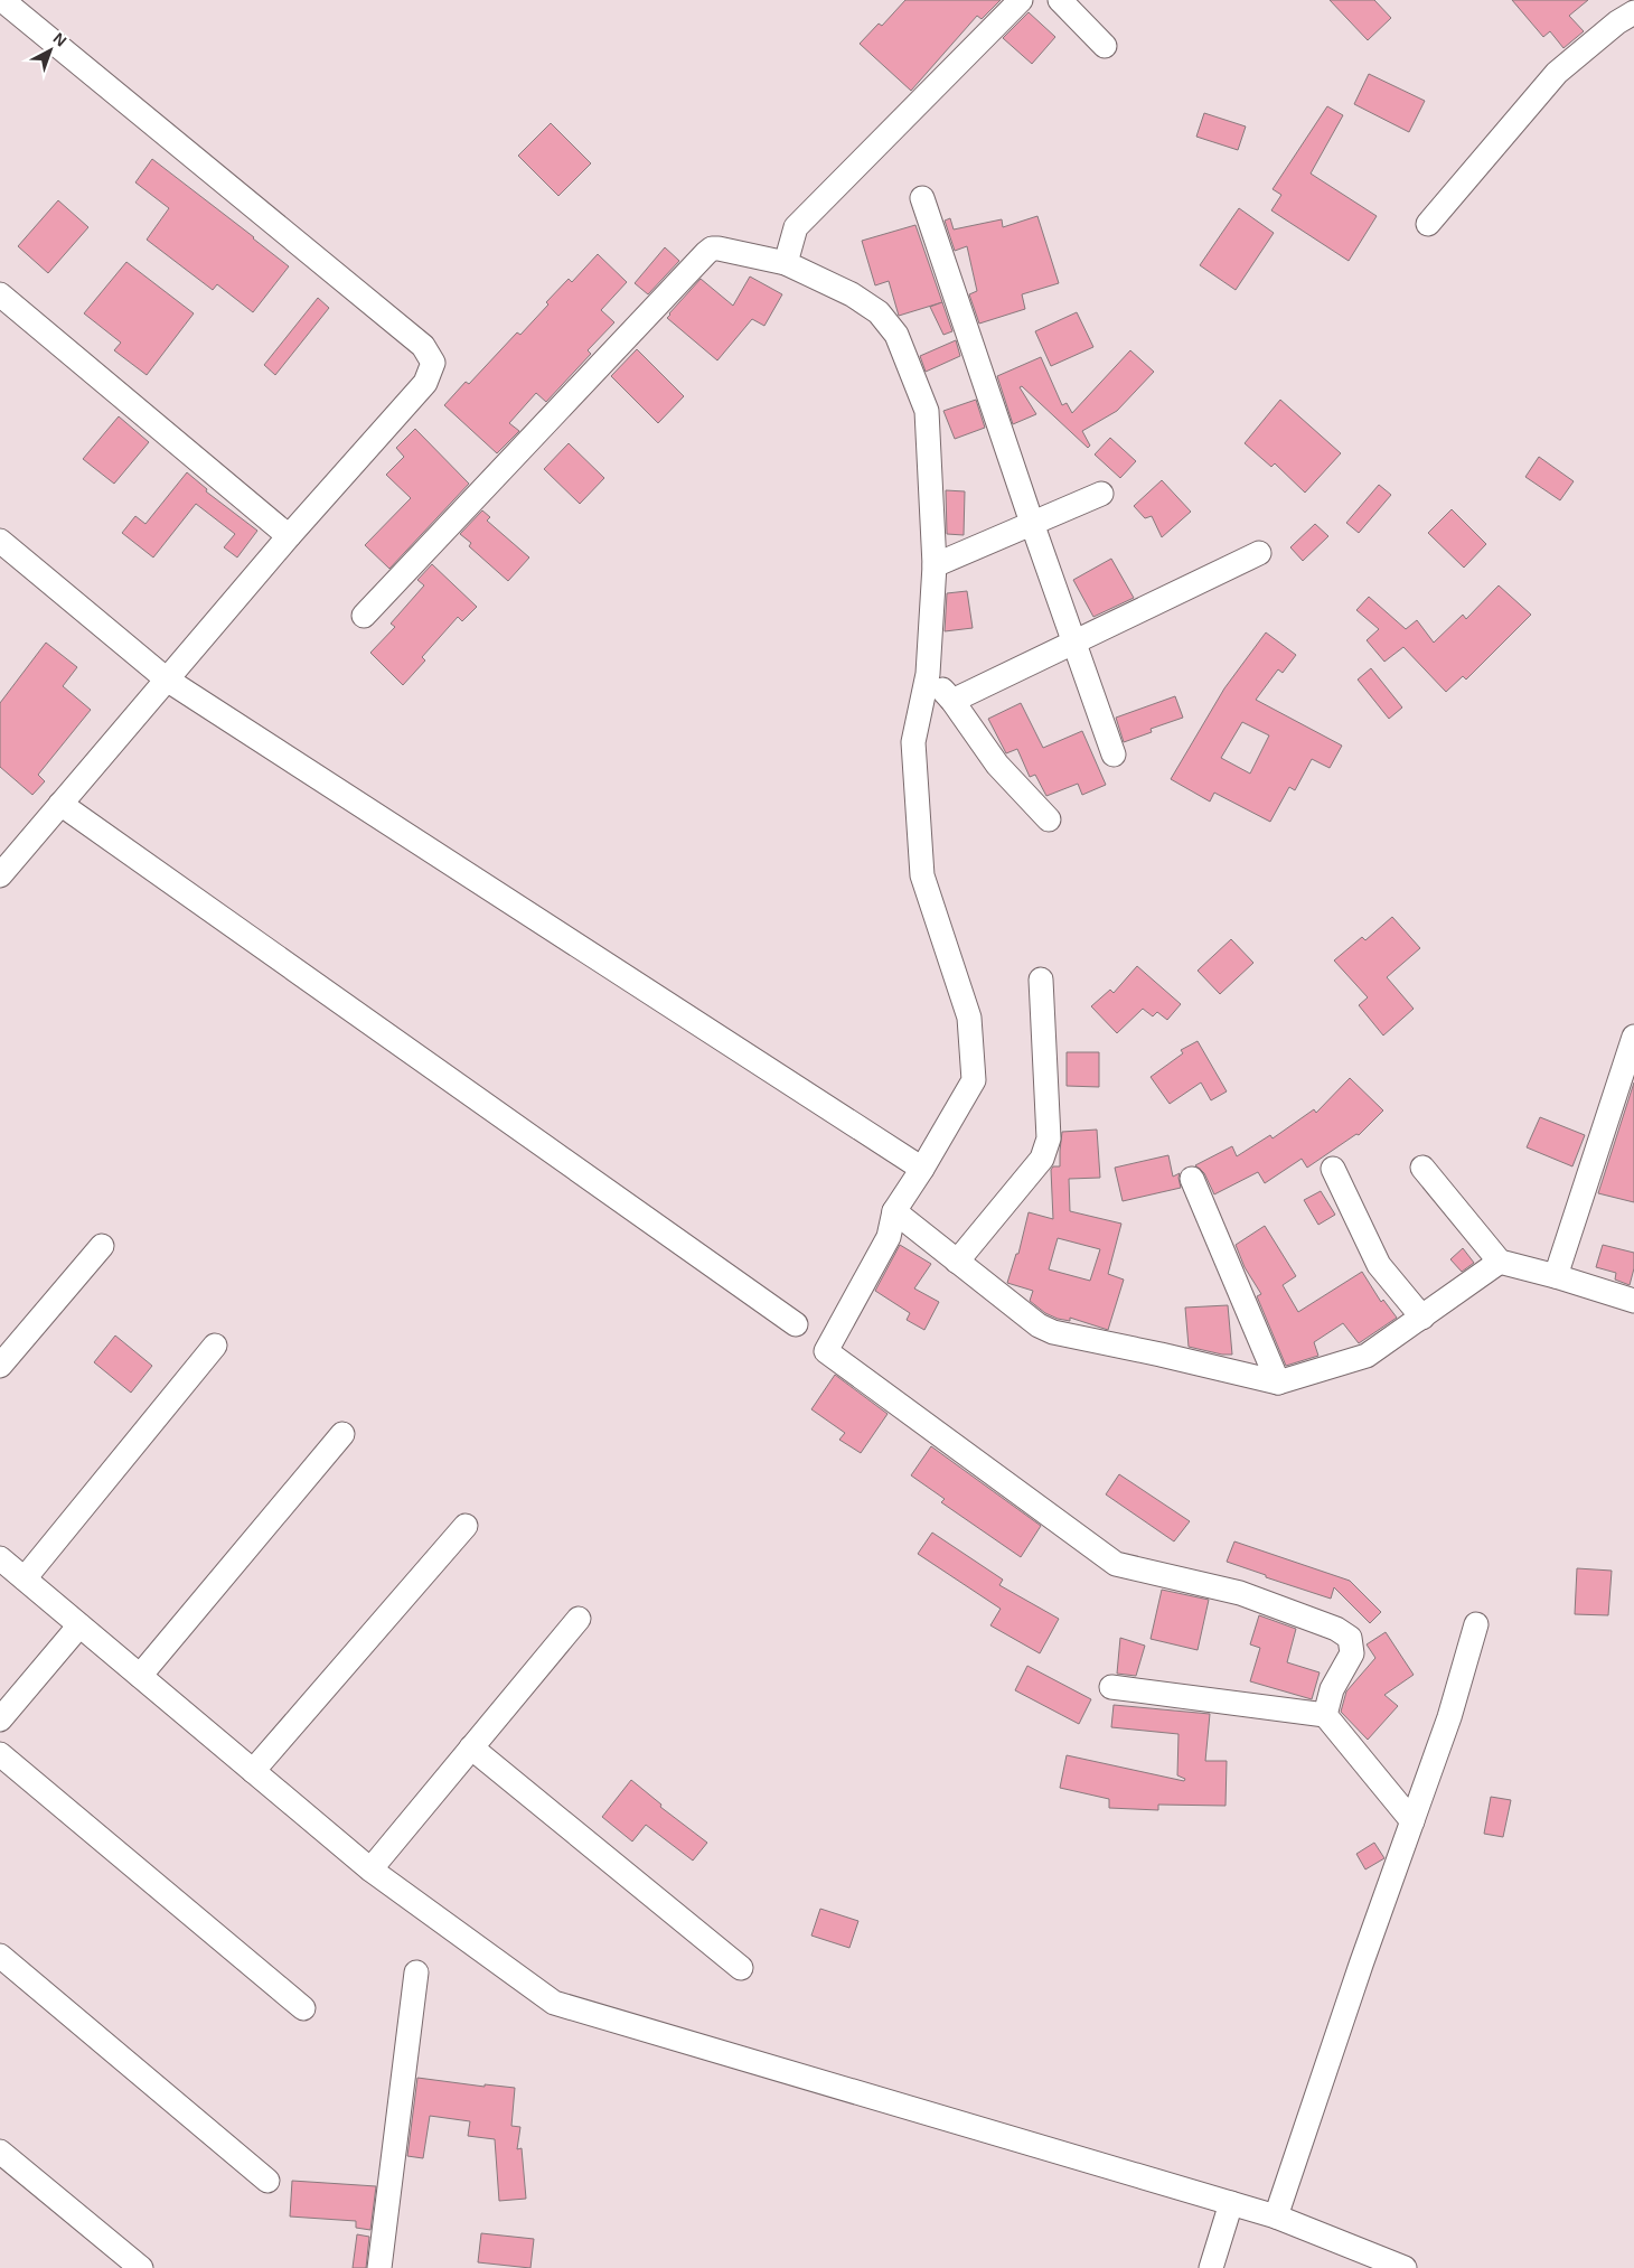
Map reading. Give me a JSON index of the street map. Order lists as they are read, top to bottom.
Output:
{
  "north": "top right"
}
